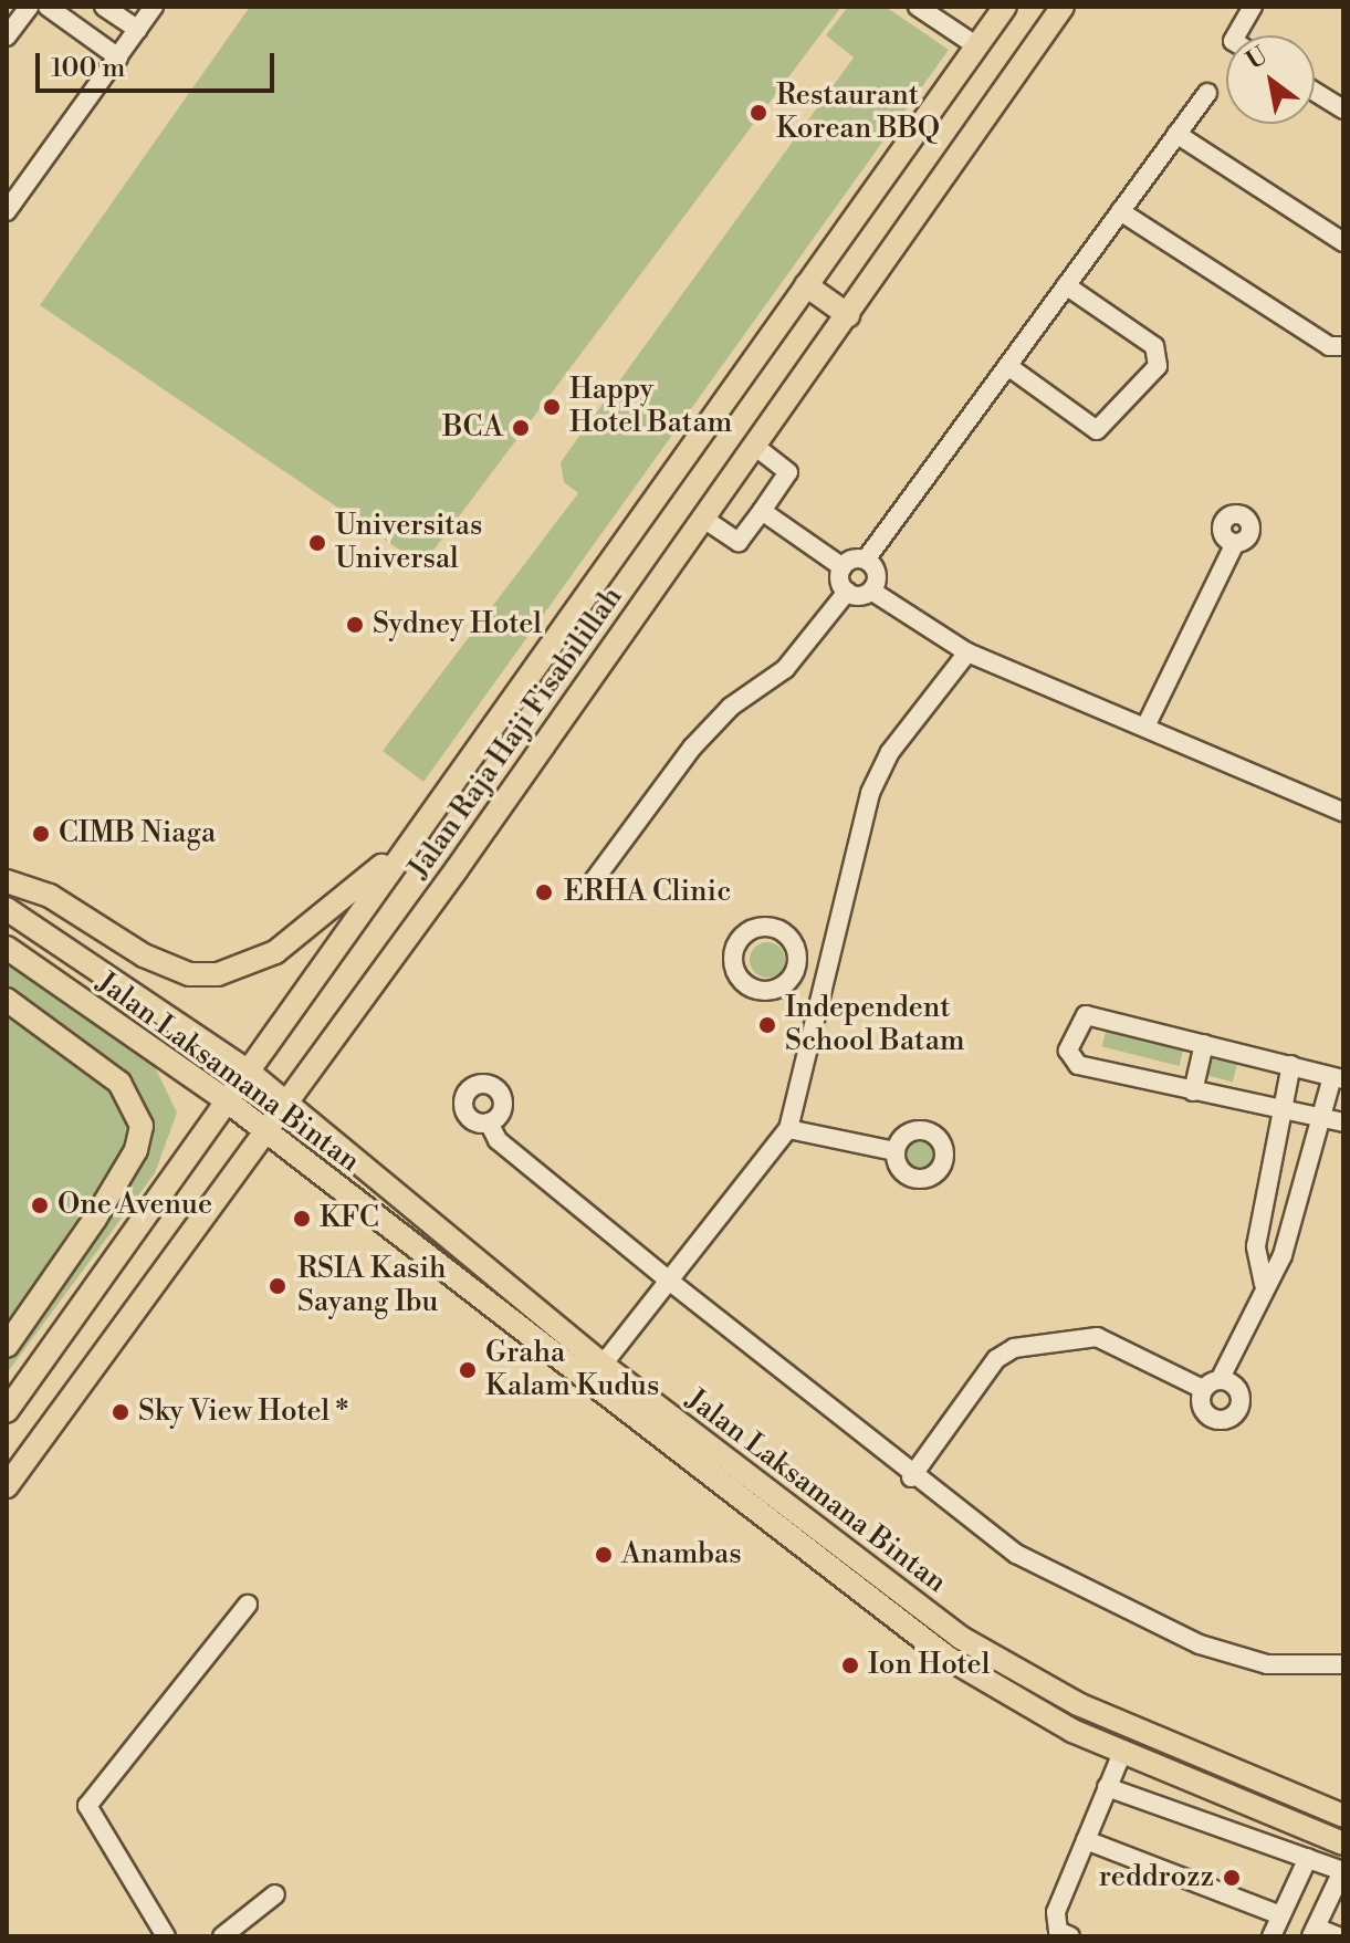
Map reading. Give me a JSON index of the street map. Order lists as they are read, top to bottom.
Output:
{
  "streets": {
    "main road": ["Jalan Raja Haji Fisabilillah", "Jalan Laksamana Bintan"]
  },
  "crossings": [
    ["Jalan Raja Haji Fisabilillah", "Jalan Laksamana Bintan"]
  ],
  "places": [
    "Restaurant Korean BBQ",
    "Happy Hotel Batam",
    "BCA",
    "Universitas Universal",
    "Sydney Hotel",
    "CIMB Niaga",
    "ERHA Clinic",
    "Independent School Batam",
    "One Avenue",
    "KFC",
    "RSIA Kasih Sayang Ibu",
    "Graha Kalam Kudus",
    "Sky View Hotel *",
    "Anambas",
    "Ion Hotel",
    "reddrozz"
  ],
  "scale_bar": "100 m",
  "north": "top left"
}
